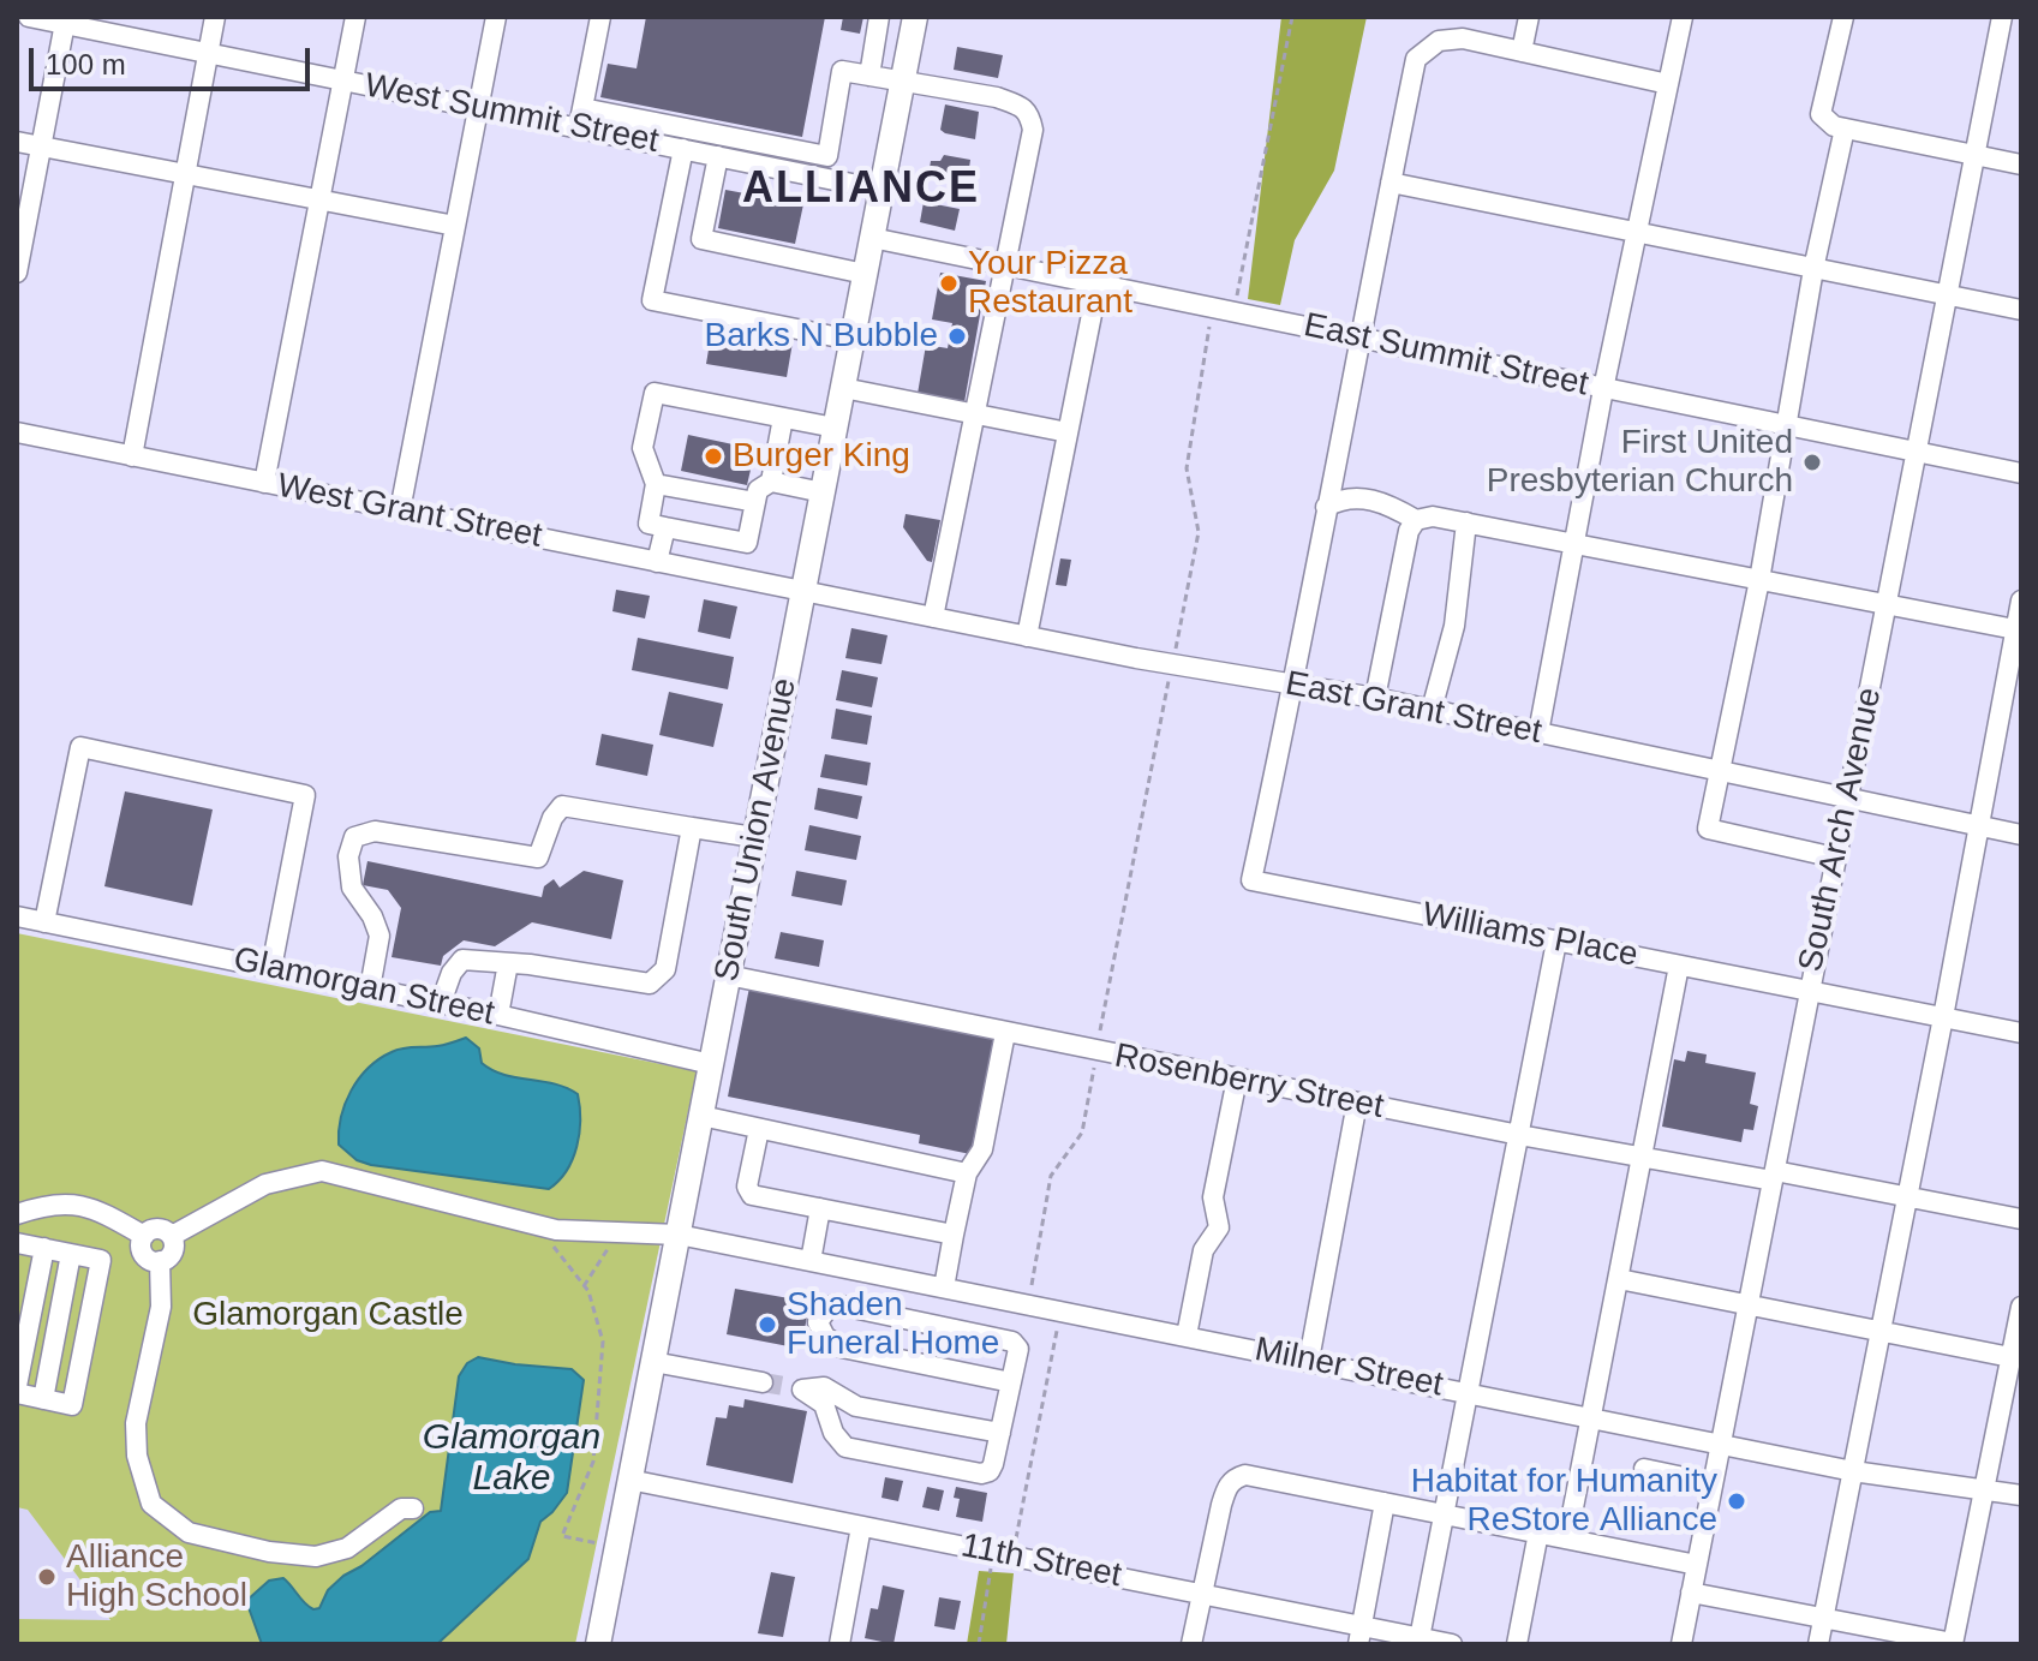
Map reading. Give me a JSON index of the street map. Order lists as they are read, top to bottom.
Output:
{
  "streets": {
    "main road": ["South Union Avenue"],
    "street": [
      "West Summit Street",
      "East Summit Street",
      "West Grant Street",
      "East Grant Street",
      "South Arch Avenue",
      "Williams Place",
      "Glamorgan Street",
      "Rosenberry Street",
      "Milner Street",
      "11th Street"
    ]
  },
  "crossings": [
    ["West Summit Street", "South Union Avenue"],
    ["East Summit Street", "South Union Avenue"],
    ["East Summit Street", "South Arch Avenue"],
    ["West Grant Street", "East Grant Street"],
    ["West Grant Street", "South Union Avenue"],
    ["East Grant Street", "South Union Avenue"],
    ["East Grant Street", "South Arch Avenue"],
    ["East Grant Street", "Williams Place"],
    ["South Union Avenue", "Glamorgan Street"],
    ["South Union Avenue", "Rosenberry Street"],
    ["South Union Avenue", "Milner Street"],
    ["South Union Avenue", "11th Street"],
    ["South Arch Avenue", "Williams Place"],
    ["South Arch Avenue", "Rosenberry Street"],
    ["South Arch Avenue", "Milner Street"]
  ],
  "districts": ["ALLIANCE"],
  "water": ["Glamorgan Lake"],
  "parks": ["Glamorgan Castle"],
  "places": [
    "Your Pizza Restaurant",
    "Barks N Bubble",
    "Burger King",
    "First United Presbyterian Church",
    "Shaden Funeral Home",
    "Habitat for Humanity ReStore Alliance",
    "Alliance High School"
  ],
  "scale_bar": "100 m"
}
